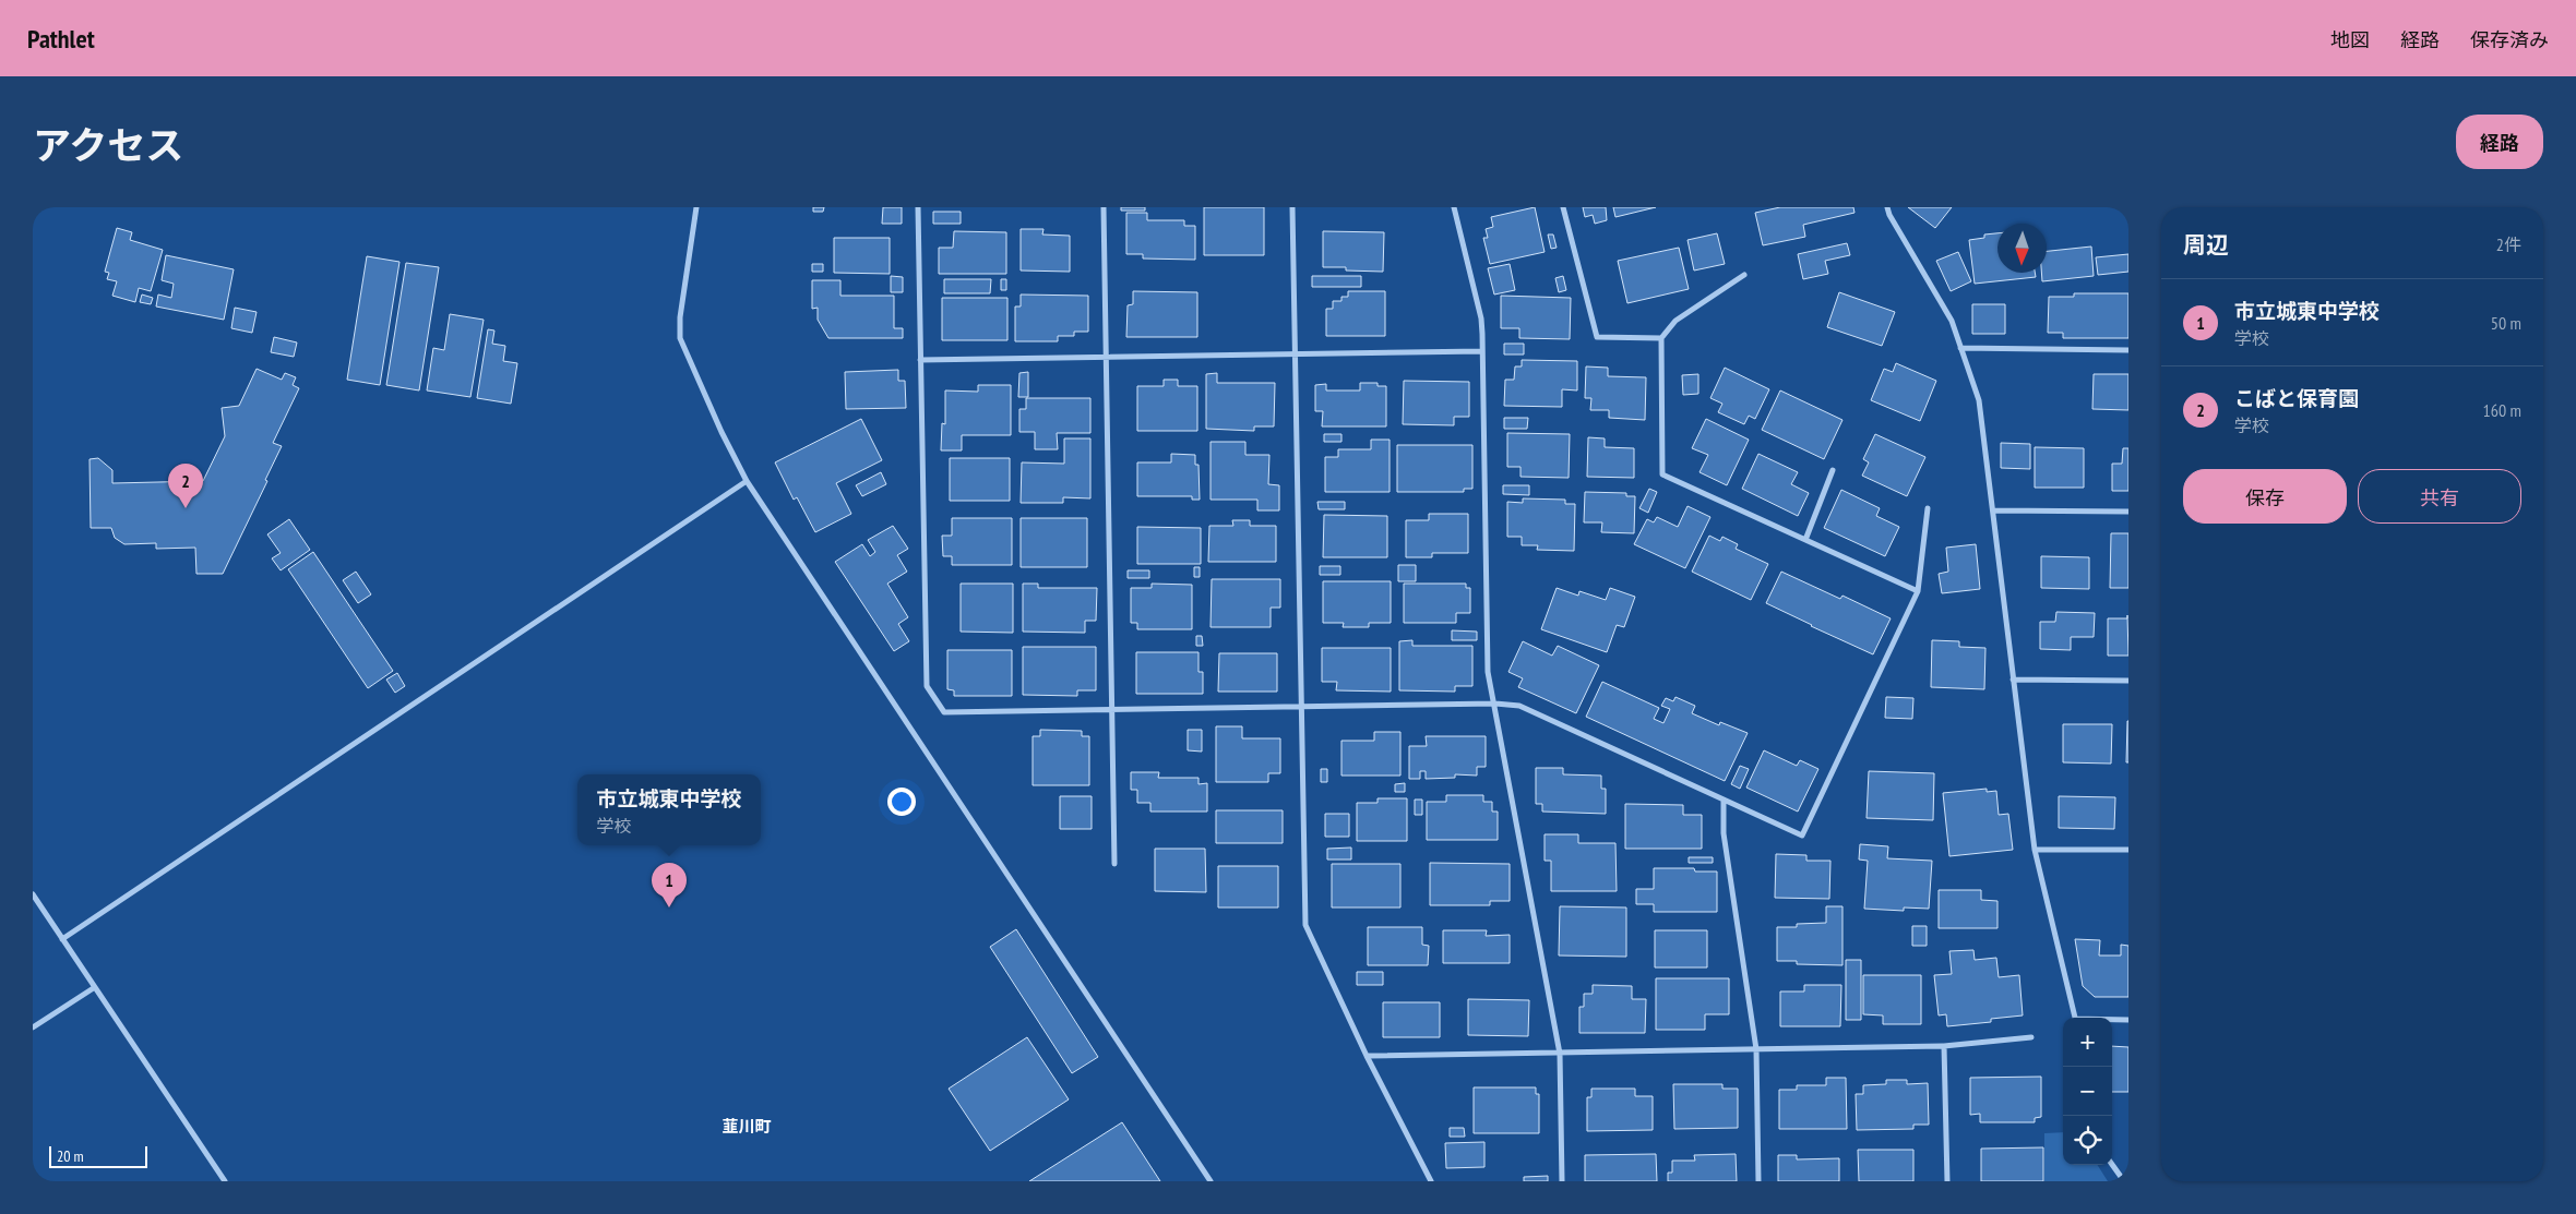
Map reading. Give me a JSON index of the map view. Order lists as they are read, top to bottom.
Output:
{
  "districts": ["韮川町"],
  "scale_bar": "20 m",
  "north": "bottom",
  "page": {
    "header": "Pathlet",
    "nav": ["地図", "経路", "保存済み"],
    "title": "アクセス",
    "buttons": [
      "経路",
      ["保存", "共有"]
    ],
    "heading": ["周辺", "2件"],
    "list": [
      {
        "mark": "1",
        "name": "市立城東中学校",
        "note": "学校",
        "value": "50 m"
      },
      {
        "mark": "2",
        "name": "こばと保育園",
        "note": "学校",
        "value": "160 m"
      }
    ],
    "pins": ["2", "1"],
    "popup": ["市立城東中学校", "学校"],
    "map_buttons": ["+", "−"],
    "scale": "20 m"
  }
}
